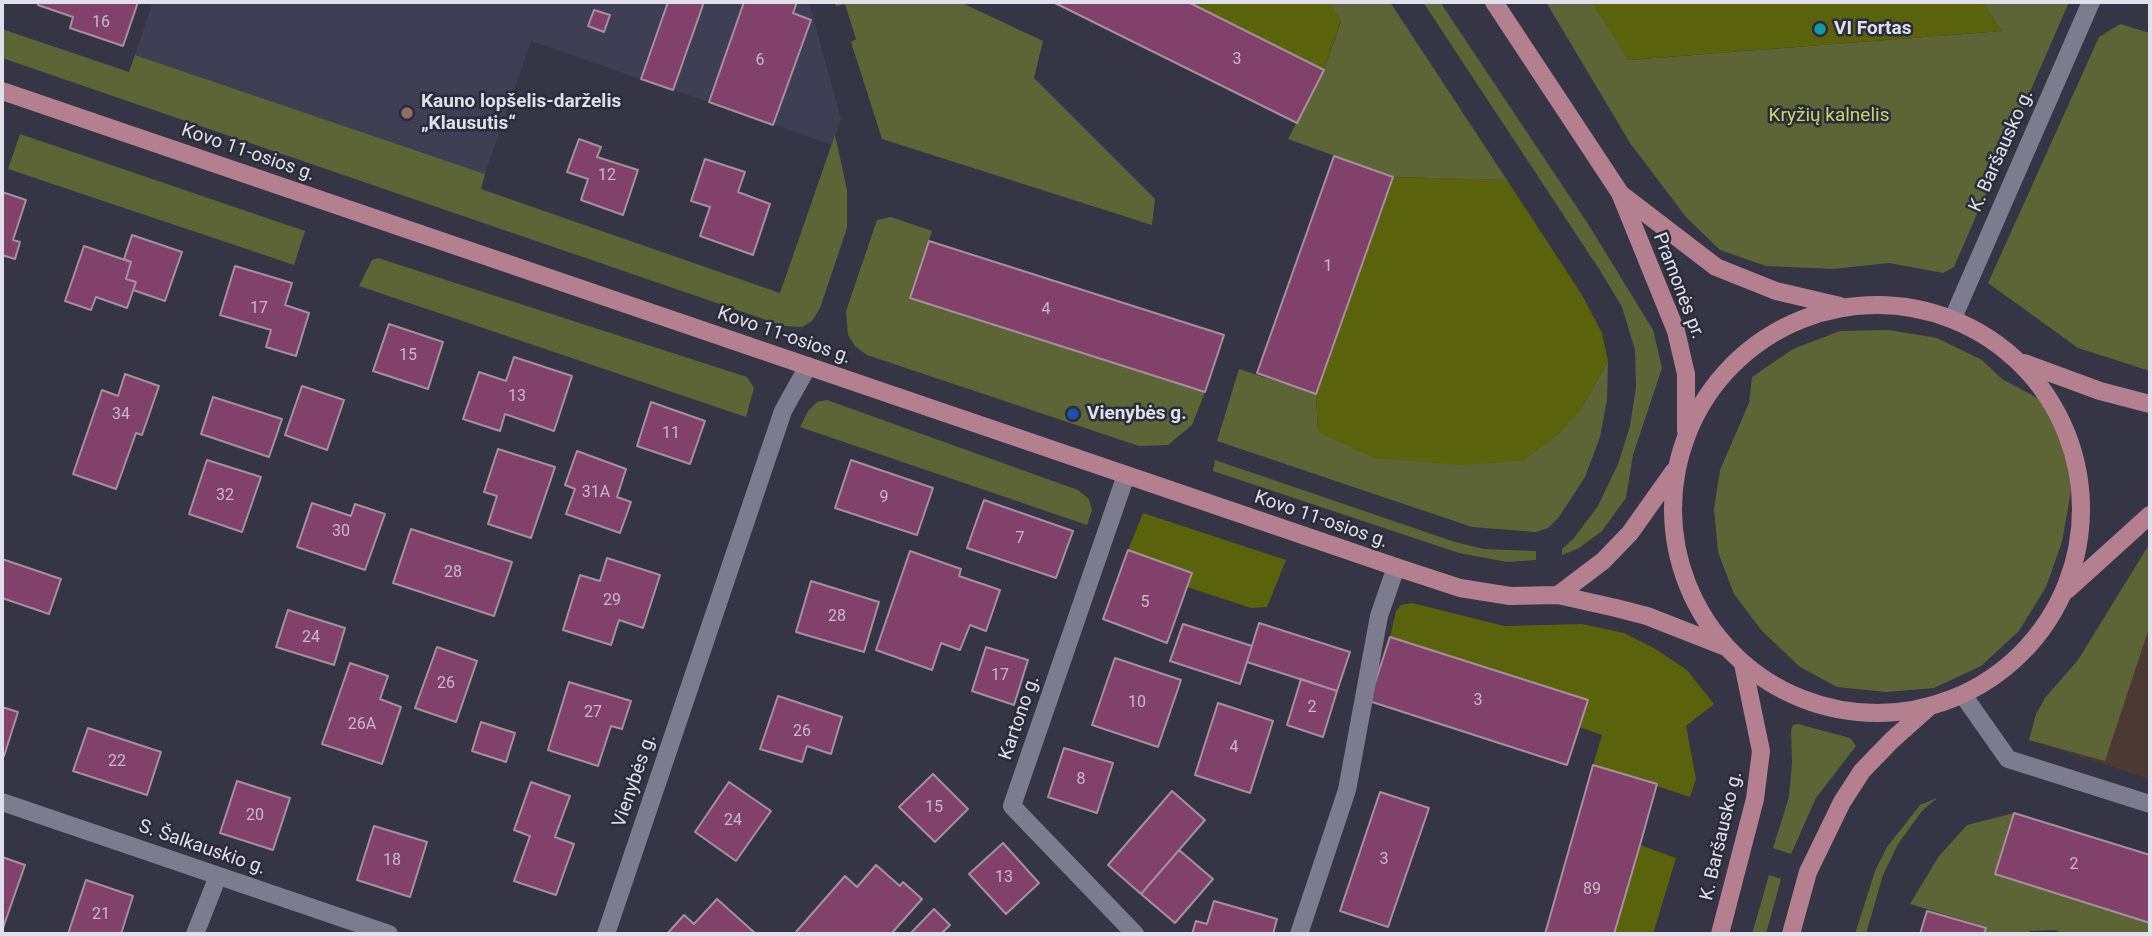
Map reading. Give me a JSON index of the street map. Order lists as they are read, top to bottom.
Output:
{
  "streets": {
    "main road": ["K. Baršausko g.", "Kovo 11-osios g.", "Pramonės pr."],
    "street": ["Kartono g.", "Vienybės g.", "S. Šalkauskio g."]
  },
  "crossings": [
    ["Kovo 11-osios g.", "Kartono g."],
    ["Kovo 11-osios g.", "Vienybės g."]
  ],
  "parks": ["Kryžių kalnelis"],
  "places": ["VI Fortas", "Kauno lopšelis-darželis „Klausutis“", "Vienybės g."],
  "house_numbers": [
    "16",
    "3",
    "6",
    "12",
    "1",
    "17",
    "4",
    "15",
    "13",
    "34",
    "11",
    "31A",
    "32",
    "9",
    "30",
    "7",
    "28",
    "29",
    "5",
    "28",
    "24",
    "17",
    "26",
    "3",
    "10",
    "2",
    "27",
    "26A",
    "26",
    "4",
    "22",
    "8",
    "15",
    "20",
    "24",
    "3",
    "18",
    "2",
    "13",
    "89",
    "21"
  ]
}
